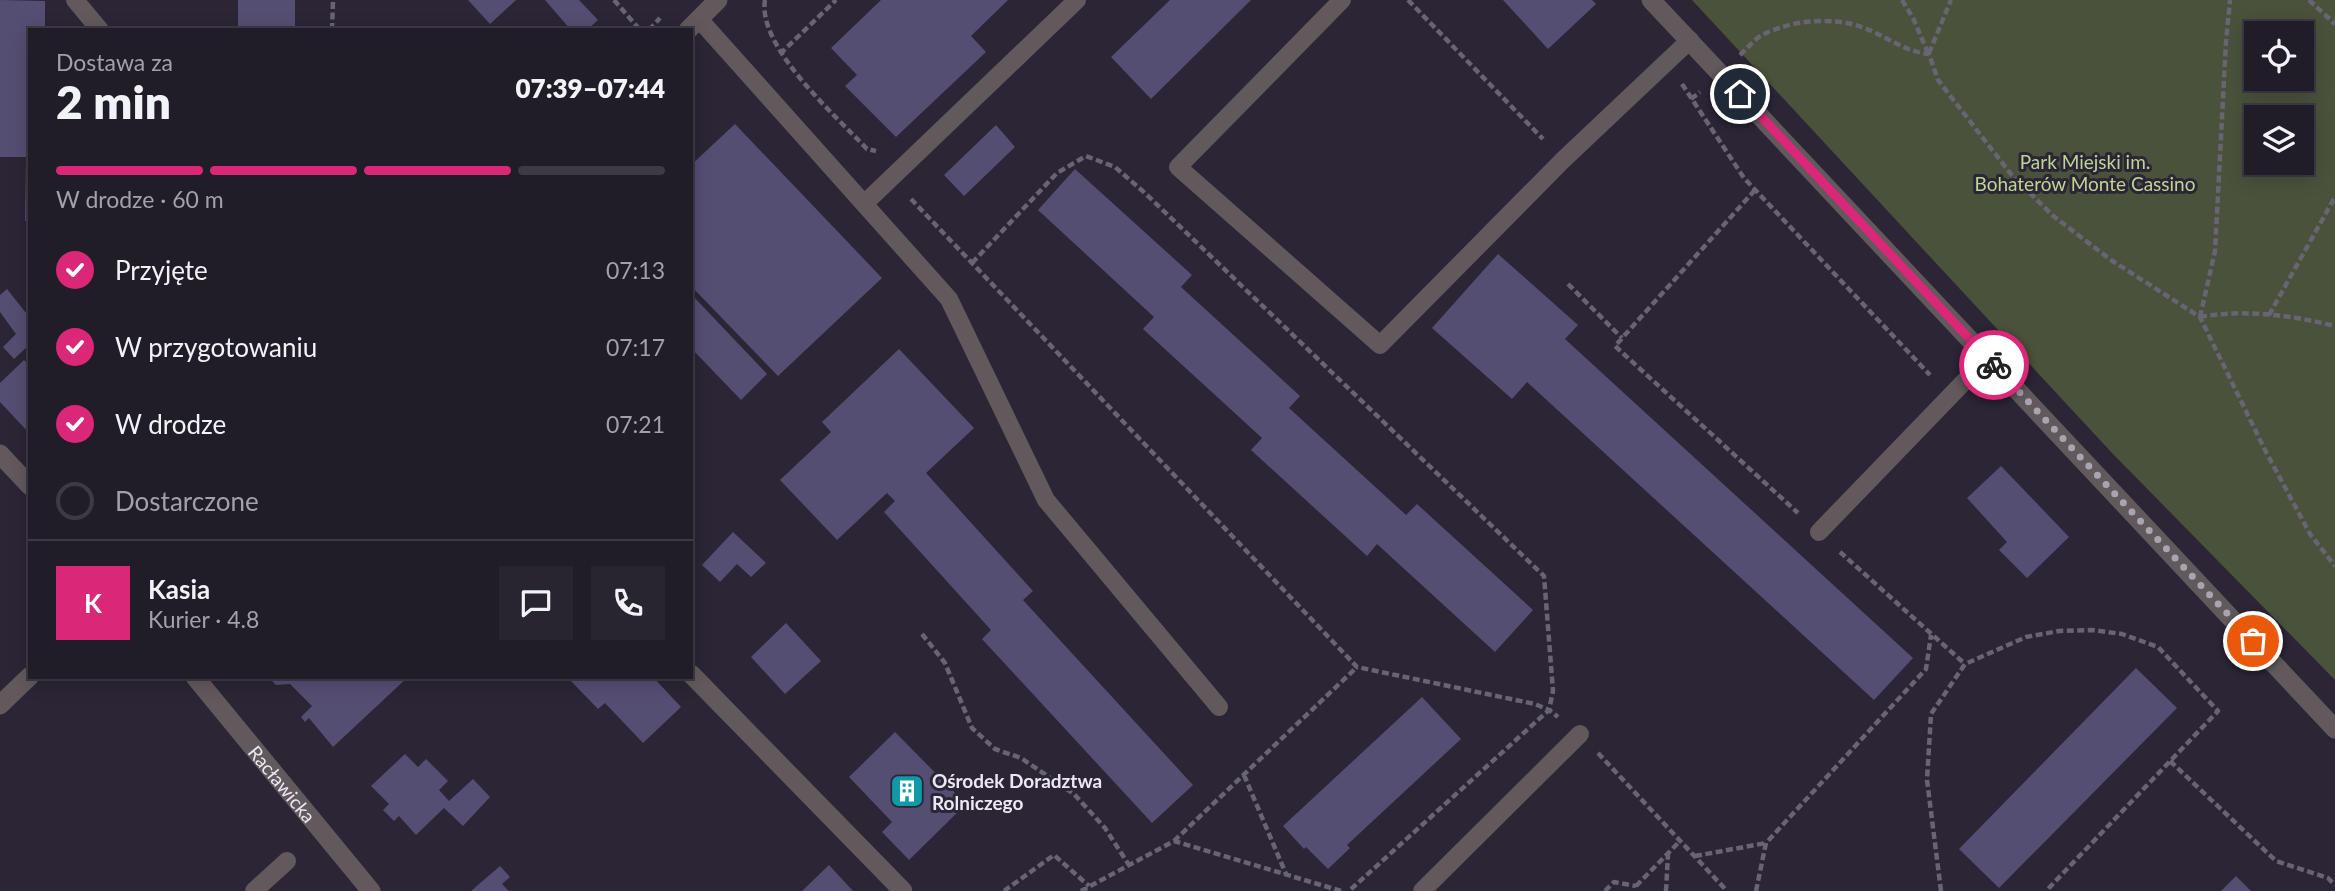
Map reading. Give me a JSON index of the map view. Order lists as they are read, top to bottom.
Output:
{
  "streets": {
    "street": ["Racławicka"]
  },
  "parks": ["Park Miejski im. Bohaterów Monte Cassino"],
  "places": {
    "building": ["Ośrodek Doradztwa Rolniczego"]
  },
  "page": {
    "heading": ["2 min", "Dostawa za", "07:39–07:44"],
    "panel": ["Kasia", "Kurier · 4.8"],
    "bar": "W drodze · 60 m",
    "list": [
      ["Przyjęte", "07:13"],
      ["W przygotowaniu", "07:17"],
      ["W drodze", "07:21"],
      "Dostarczone"
    ],
    "round": "K"
  }
}
